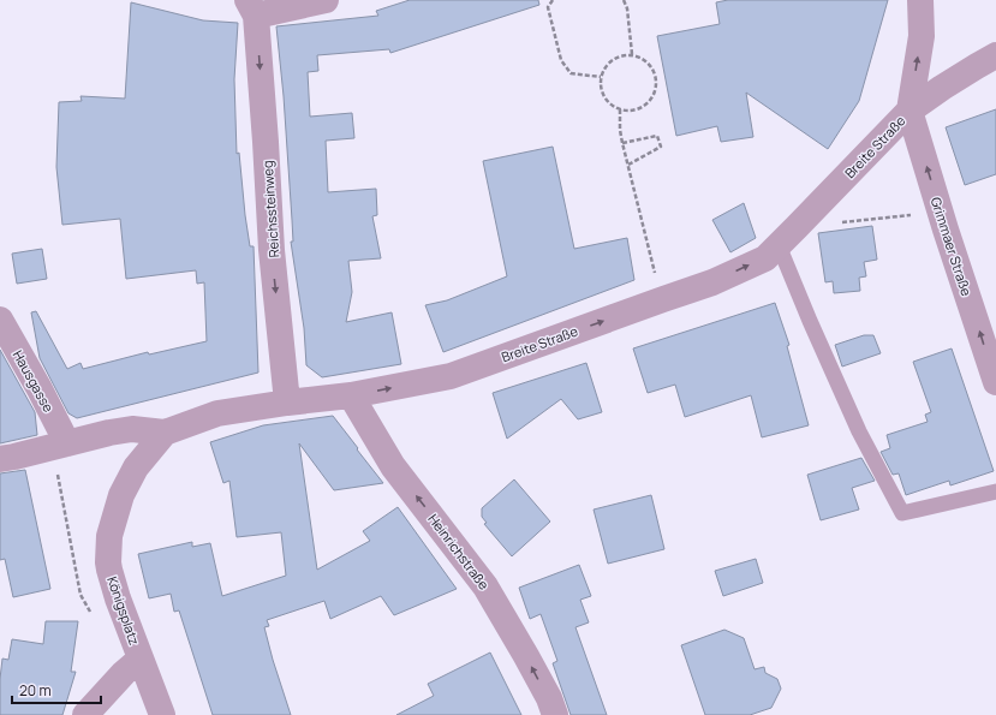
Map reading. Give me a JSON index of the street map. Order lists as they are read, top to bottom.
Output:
{
  "streets": {
    "street": [
      "Breite Straße",
      "Reichssteinweg",
      "Grimmaer Straße",
      "Hausgasse",
      "Heinrichstraße",
      "Königsplatz"
    ]
  },
  "crossings": [
    ["Breite Straße", "Reichssteinweg"],
    ["Breite Straße", "Grimmaer Straße"],
    ["Breite Straße", "Heinrichstraße"]
  ],
  "one_way": [
    "Breite Straße",
    "Reichssteinweg",
    "Grimmaer Straße",
    "Heinrichstraße"
  ],
  "scale_bar": "20 m"
}
